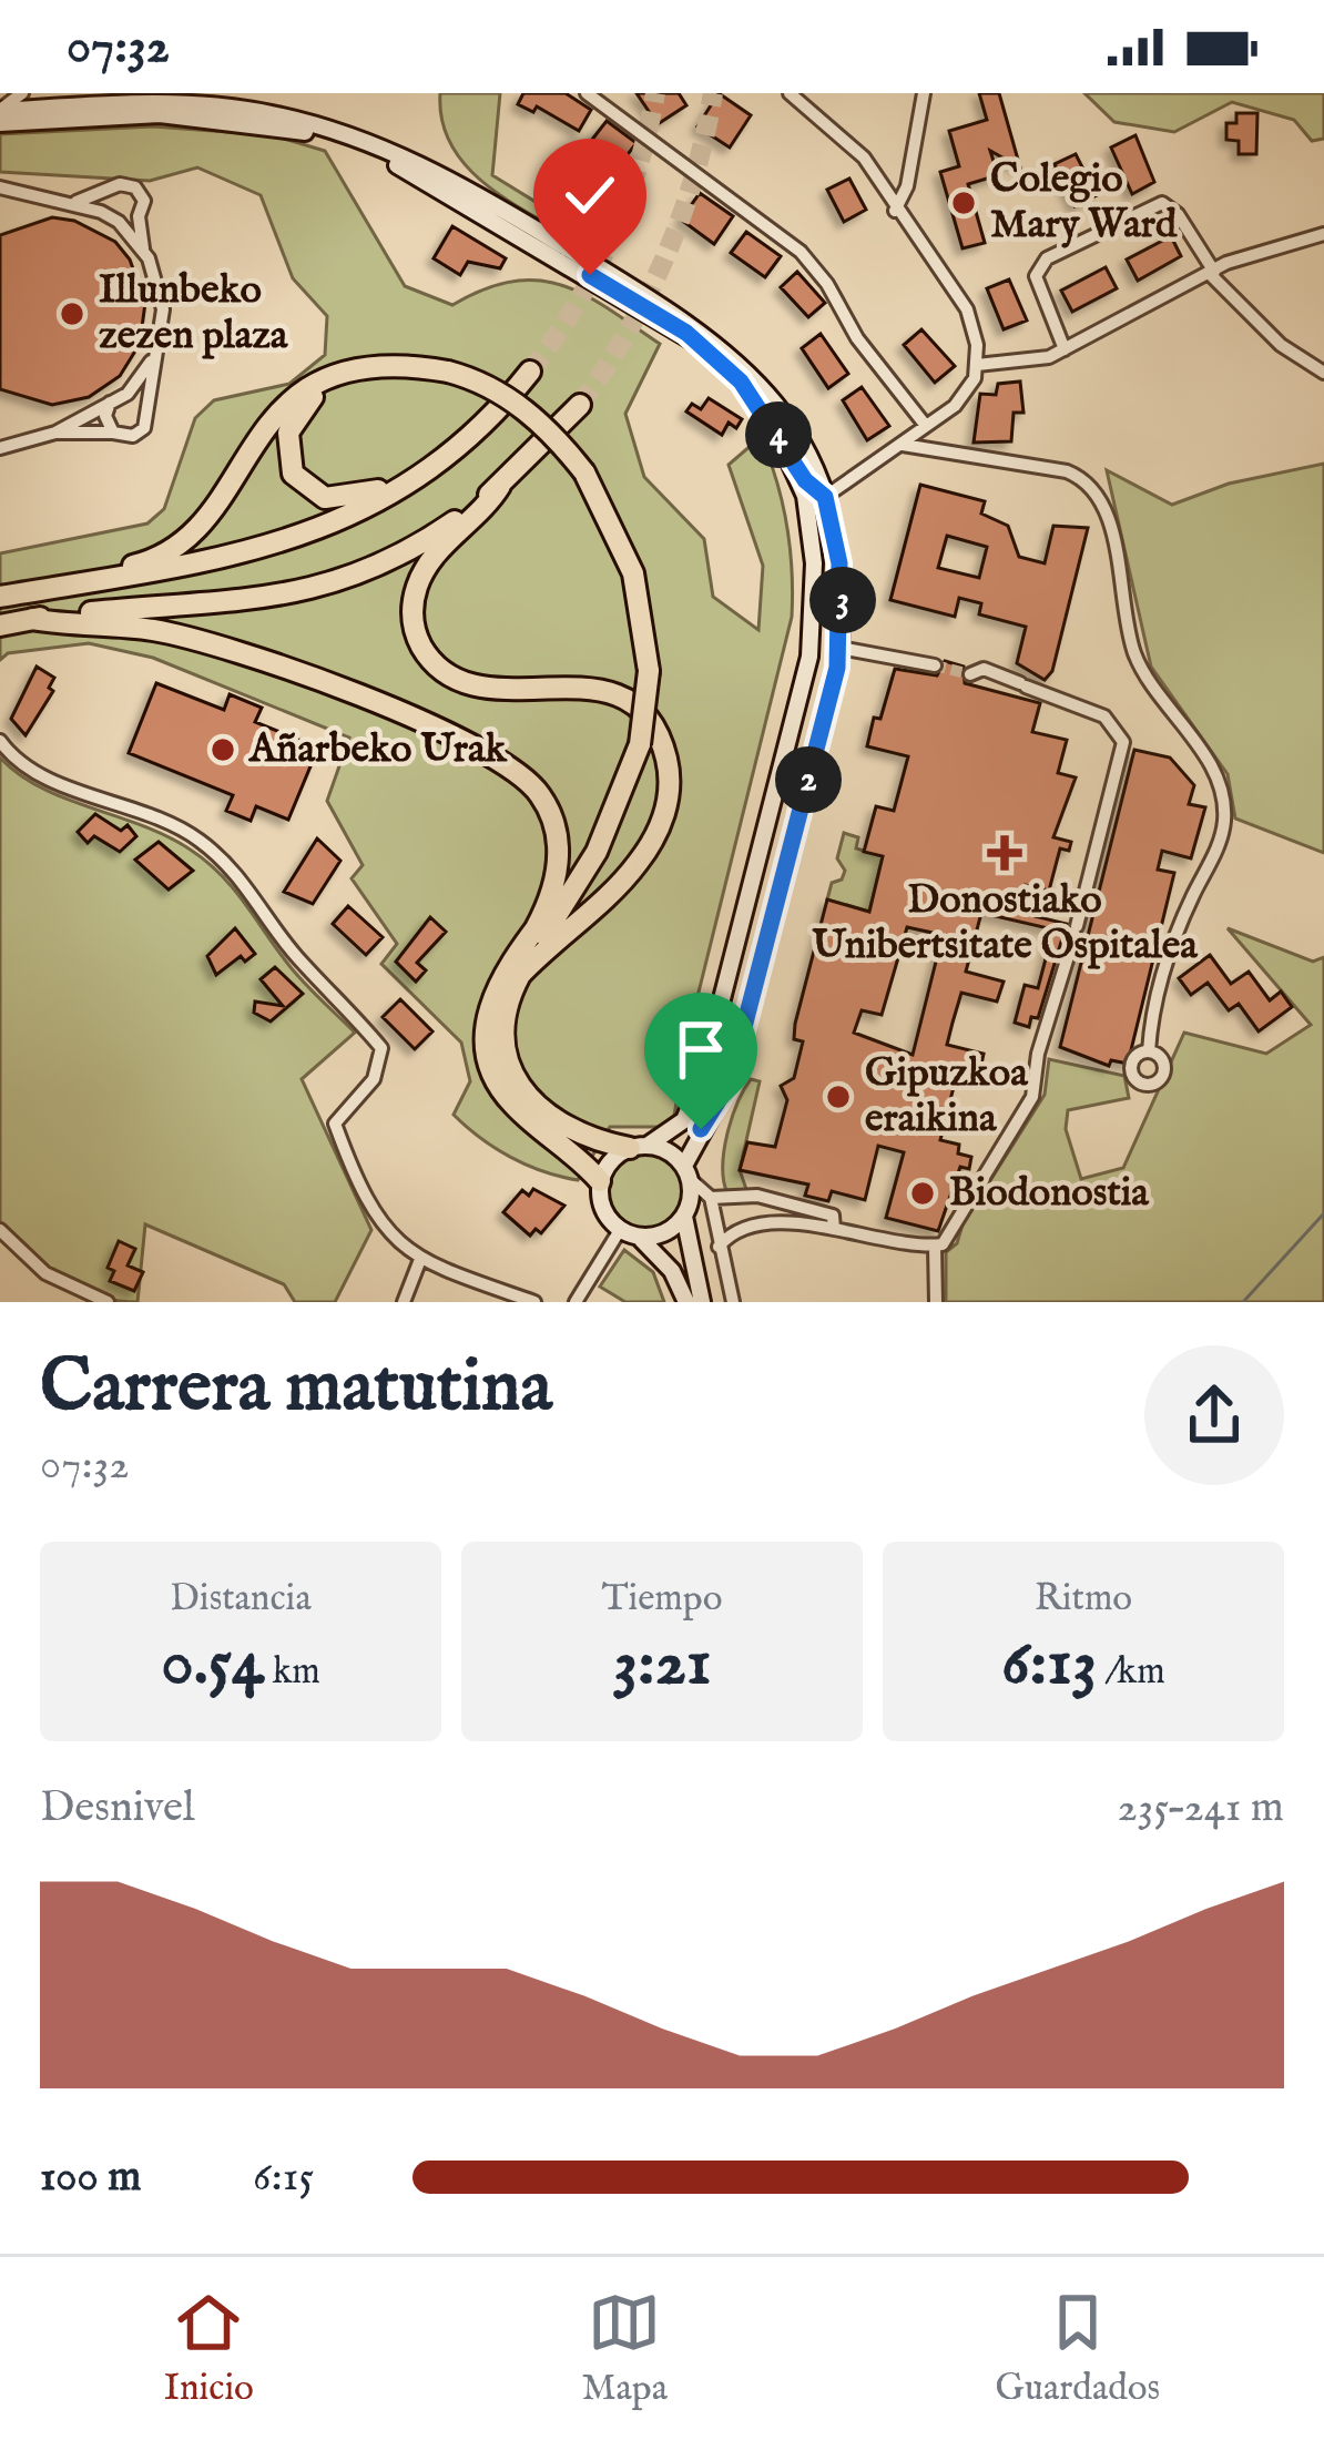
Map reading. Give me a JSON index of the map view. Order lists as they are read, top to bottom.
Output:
{
  "places": {
    "other": [
      "Colegio Mary Ward",
      "Illunbeko zezen plaza",
      "Añarbeko Urak",
      "Gipuzkoa eraikina",
      "Biodonostia"
    ],
    "health": ["Donostiako Unibertsitate Ospitalea"]
  },
  "page": {
    "status": "07:32",
    "pins": ["4", "3", "2"],
    "heading": ["Carrera matutina", "07:32"],
    "stats": [
      ["Distancia", "0.54 km"],
      ["Tiempo", "3:21"],
      ["Ritmo", "6:13 /km"]
    ],
    "chart": ["Desnivel", "235–241 m"],
    "list": [
      {
        "name": "100 m",
        "note": "6:15"
      }
    ],
    "tabs": ["Inicio", "Mapa", "Guardados"]
  }
}
